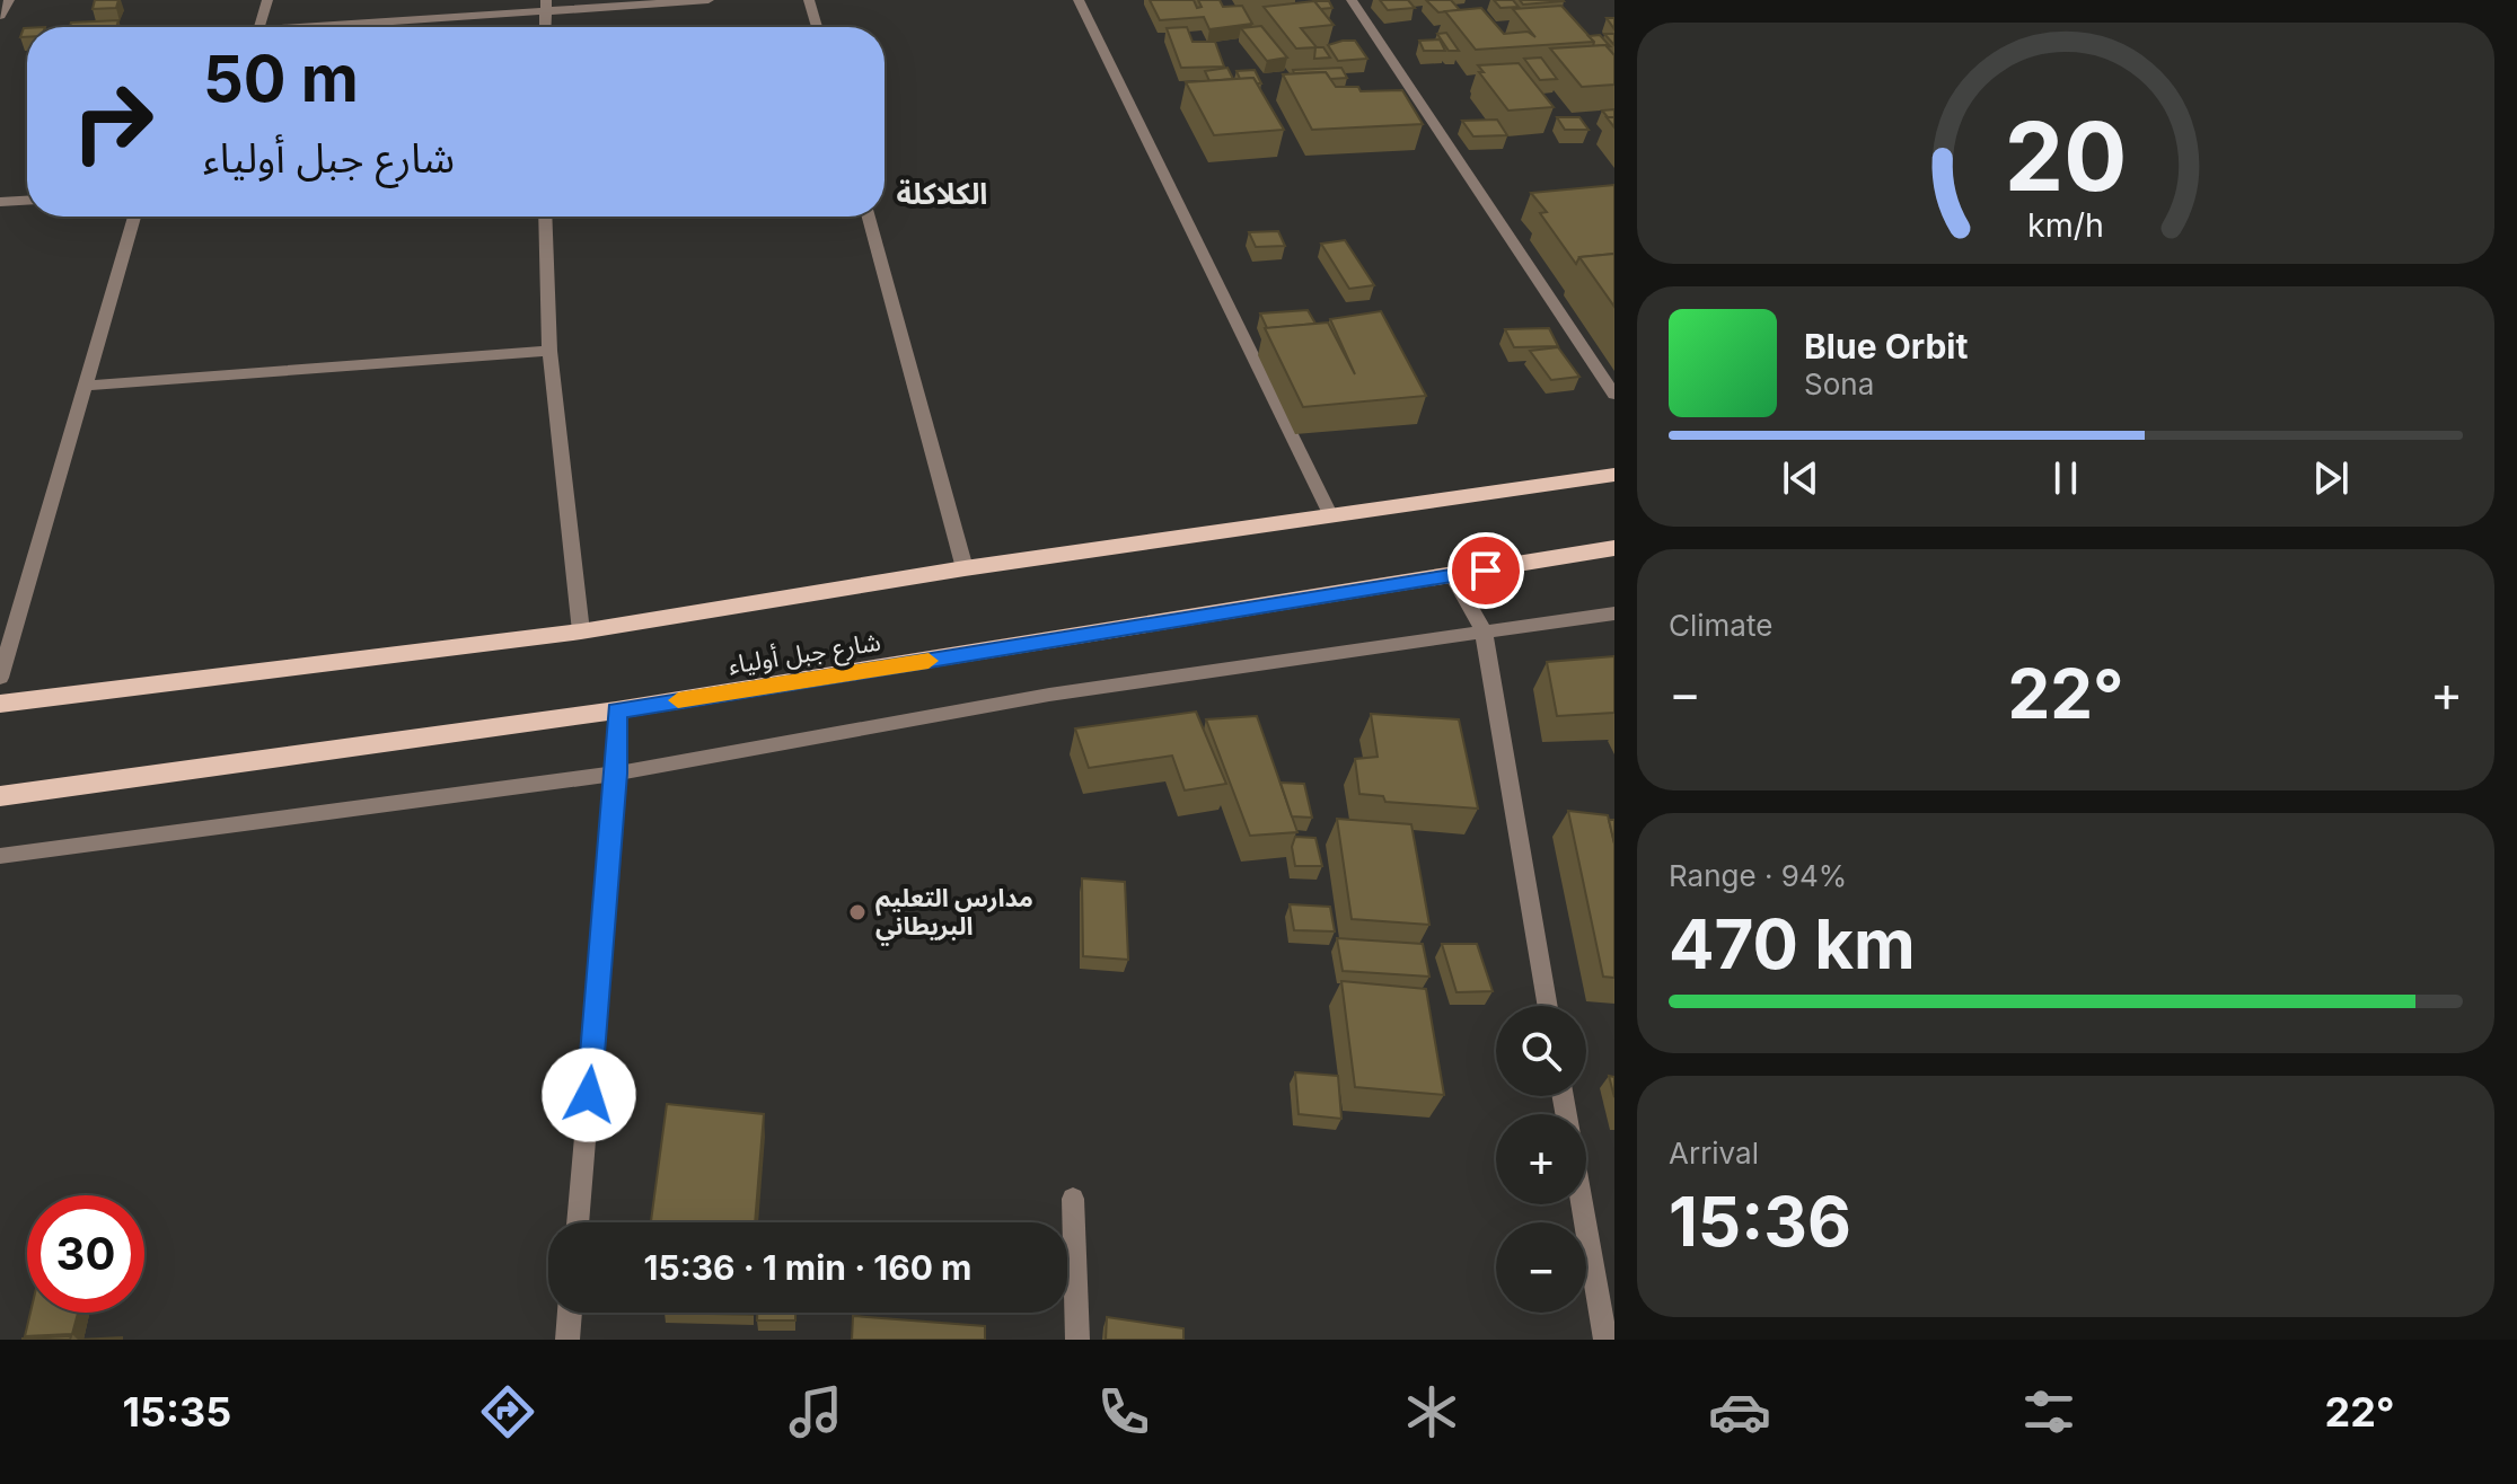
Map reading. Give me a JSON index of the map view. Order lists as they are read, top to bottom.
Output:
{
  "streets": {
    "main road": ["شارع جبل أولياء"]
  },
  "districts": ["الكلاكلة"],
  "places": ["مدارس التعليم البريطاني"],
  "page": {
    "turn": ["50 m", "شارع جبل أولياء"],
    "song": ["Blue Orbit", "Sona"],
    "tile": [
      "Climate",
      ["Range · 94%", "470 km"],
      ["Arrival", "15:36"]
    ],
    "heat": ["−", "22°", "+"],
    "map_buttons": ["+", "−"],
    "limit": "30",
    "trip": "15:36 · 1 min · 160 m",
    "tabs": ["15:35", "22°"],
    "gauge": ["20", "km/h"]
  }
}
